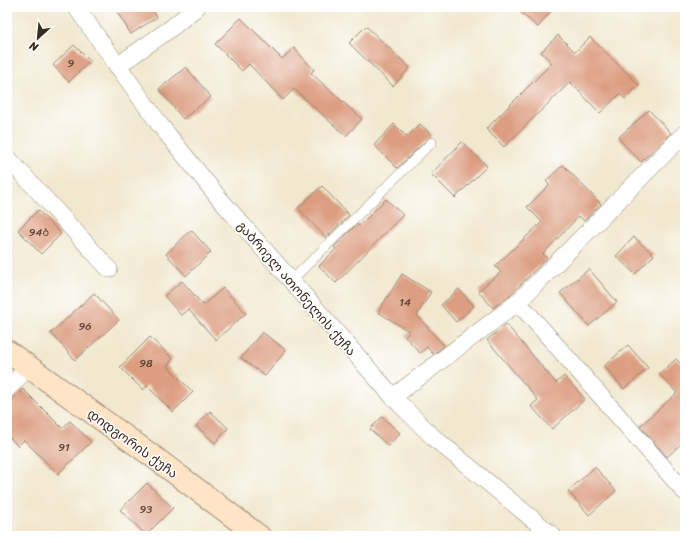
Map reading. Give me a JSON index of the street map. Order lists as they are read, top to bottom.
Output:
{
  "streets": {
    "street": ["გაბრიელ ათონელის ქუჩა", "დიდგორის ქუჩა"]
  },
  "house_numbers": [
    "9",
    "94ბ",
    "14",
    "96",
    "98",
    "91",
    "93"
  ],
  "north": "bottom left"
}
